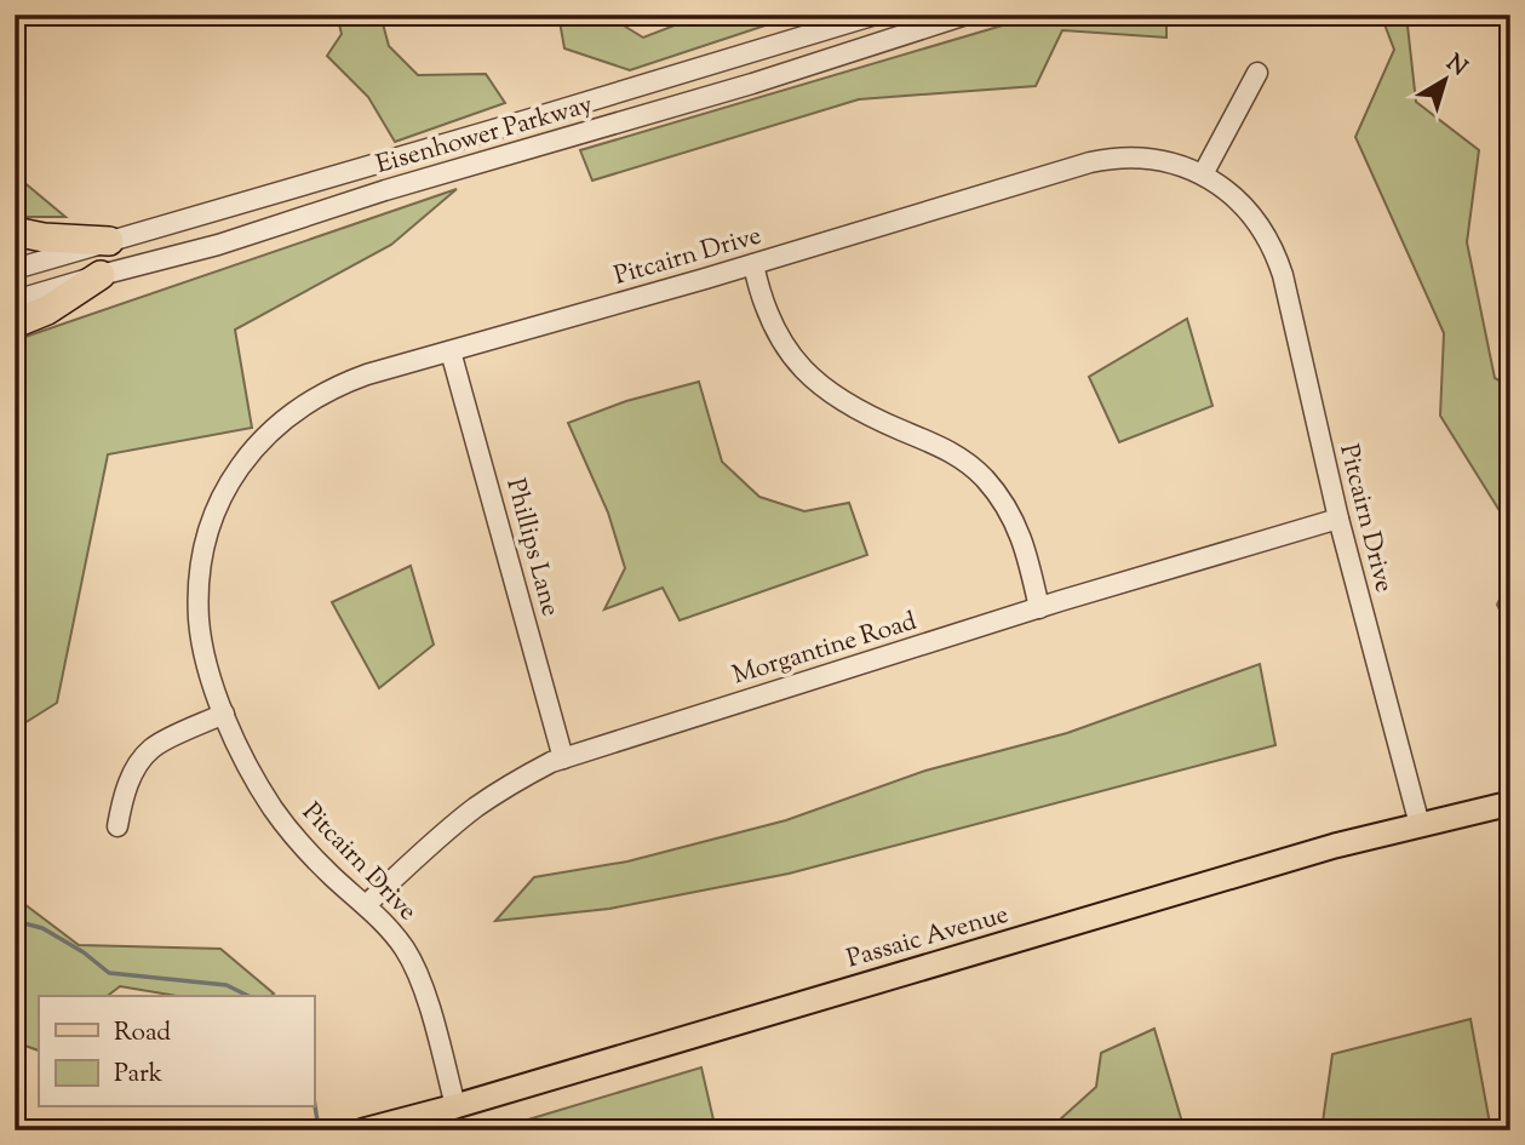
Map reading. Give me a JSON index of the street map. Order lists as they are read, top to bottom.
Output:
{
  "streets": {
    "main road": ["Passaic Avenue"],
    "street": [
      "Eisenhower Parkway",
      "Pitcairn Drive",
      "Phillips Lane",
      "Morgantine Road"
    ]
  },
  "crossings": [
    ["Pitcairn Drive", "Phillips Lane"],
    ["Pitcairn Drive", "Morgantine Road"],
    ["Pitcairn Drive", "Passaic Avenue"],
    ["Phillips Lane", "Morgantine Road"]
  ],
  "legend": ["Road", "Park"],
  "north": "top right"
}
